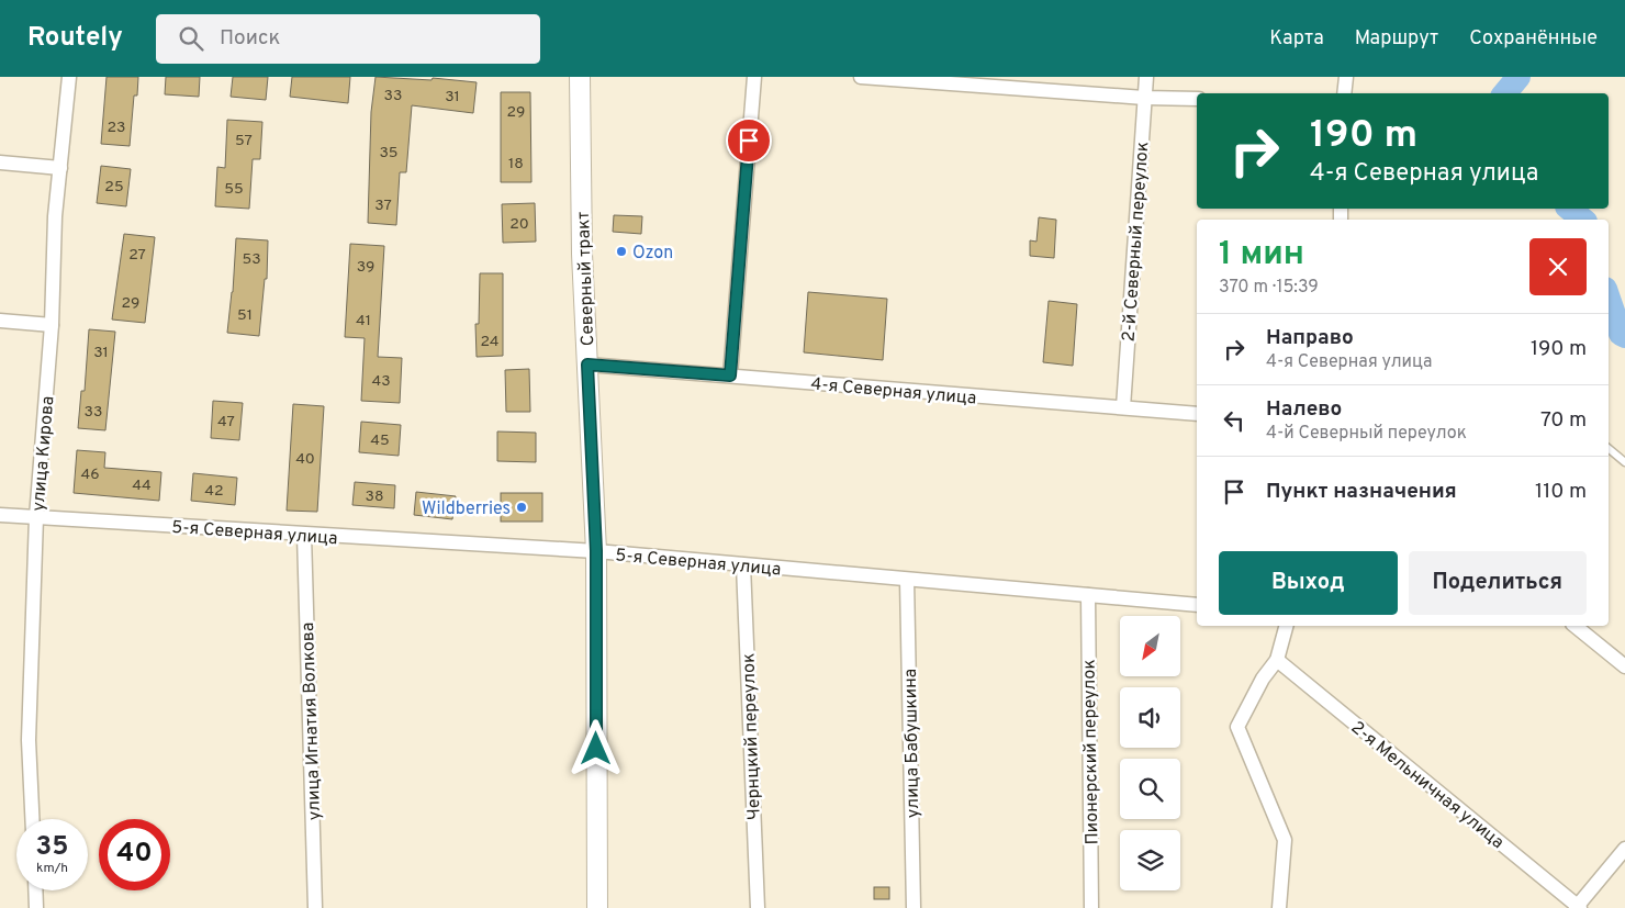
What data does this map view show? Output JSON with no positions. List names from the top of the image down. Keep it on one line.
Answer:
{"streets":{"street":["2-й Северный переулок","Северный тракт","4-я Северная улица","улица Кирова","5-я Северная улица","улица Игнатия Волкова","Чернцкий переулок","улица Бабушкина","Пионерский переулок","2-я Мельничная улица"]},"crossings":[["2-й Северный переулок","4-я Северная улица"],["Северный тракт","4-я Северная улица"],["Северный тракт","5-я Северная улица"],["улица Кирова","5-я Северная улица"],["5-я Северная улица","улица Игнатия Волкова"],["5-я Северная улица","Чернцкий переулок"],["5-я Северная улица","улица Бабушкина"],["5-я Северная улица","Пионерский переулок"]],"places":["Ozon","Wildberries"],"house_numbers":["33","31","29","23","57","35","18","25","55","37","20","27","53","39","29","51","41","24","31","43","33","47","45","40","46","44","42","38"],"north":"bottom left","page":{"header":"Routely","search":"Поиск","nav":["Карта","Маршрут","Сохранённые"],"turn":["190 m","4-я Северная улица"],"heading":["1 мин","370 m · 15:39"],"list":[{"name":"Направо","note":"4-я Северная улица","value":"190 m"},{"name":"Налево","note":"4-й Северный переулок","value":"70 m"},{"name":"Пункт назначения","value":"110 m"}],"buttons":["Выход","Поделиться"],"speed":"35 km/h","limit":"40"}}
